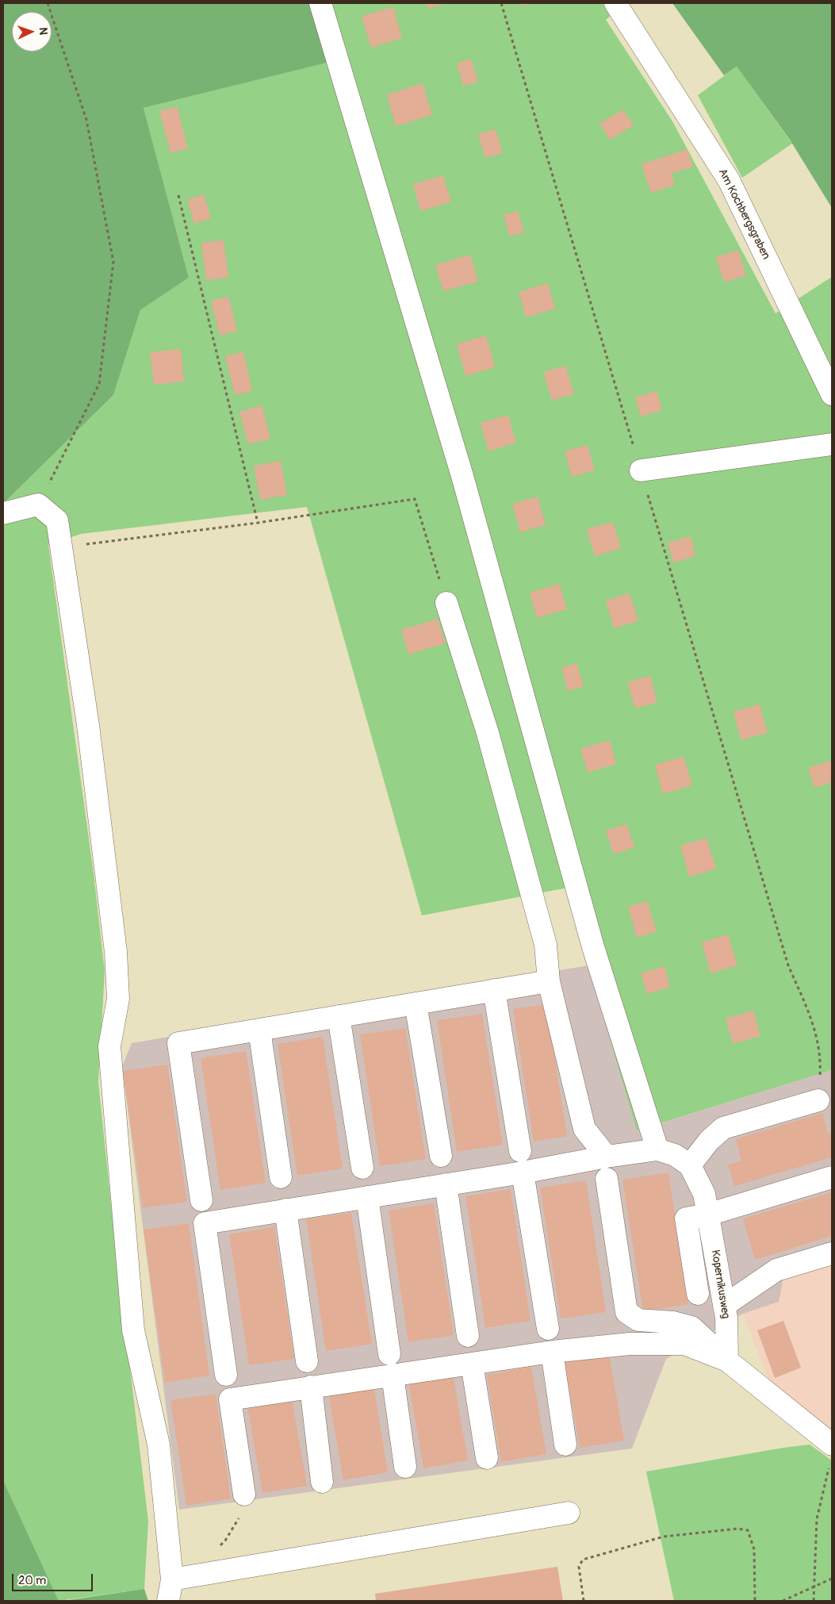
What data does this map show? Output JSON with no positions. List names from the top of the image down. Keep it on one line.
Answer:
{"streets":{"street":["Am Kochbergsgraben","Kopernikusweg"]},"scale_bar":"20 m","north":"right"}
